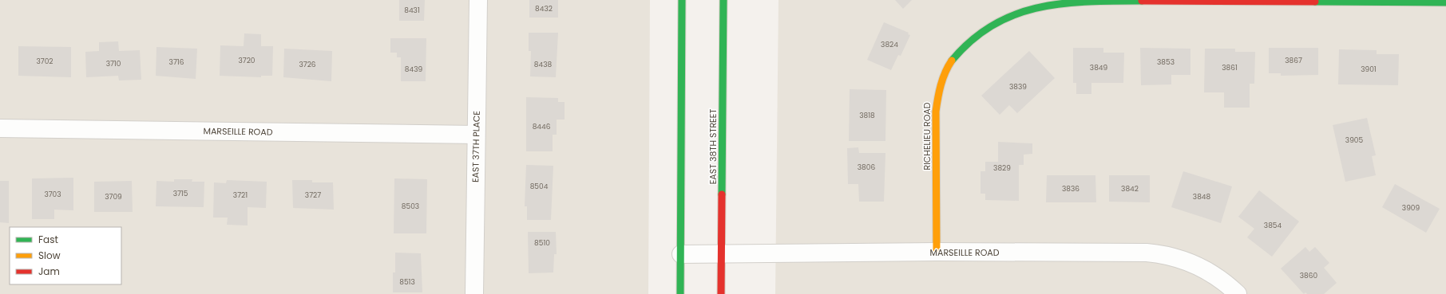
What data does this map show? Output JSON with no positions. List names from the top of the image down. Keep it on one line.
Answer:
{"streets":{"street":["MARSEILLE ROAD","RICHELIEU ROAD","EAST 37TH PLACE","EAST 38TH STREET"]},"crossings":[["MARSEILLE ROAD","RICHELIEU ROAD"],["MARSEILLE ROAD","EAST 37TH PLACE"],["MARSEILLE ROAD","EAST 38TH STREET"]],"house_numbers":["8432","8431","3824","3720","3867","3702","3716","3853","3710","3726","8438","3849","3861","8439","3901","3839","3818","8446","3905","3806","3829","8504","3836","3842","3715","3703","3721","3727","3709","3848","8503","3909","3854","8510","3860","8513"],"legend":["Fast","Slow","Jam"]}
